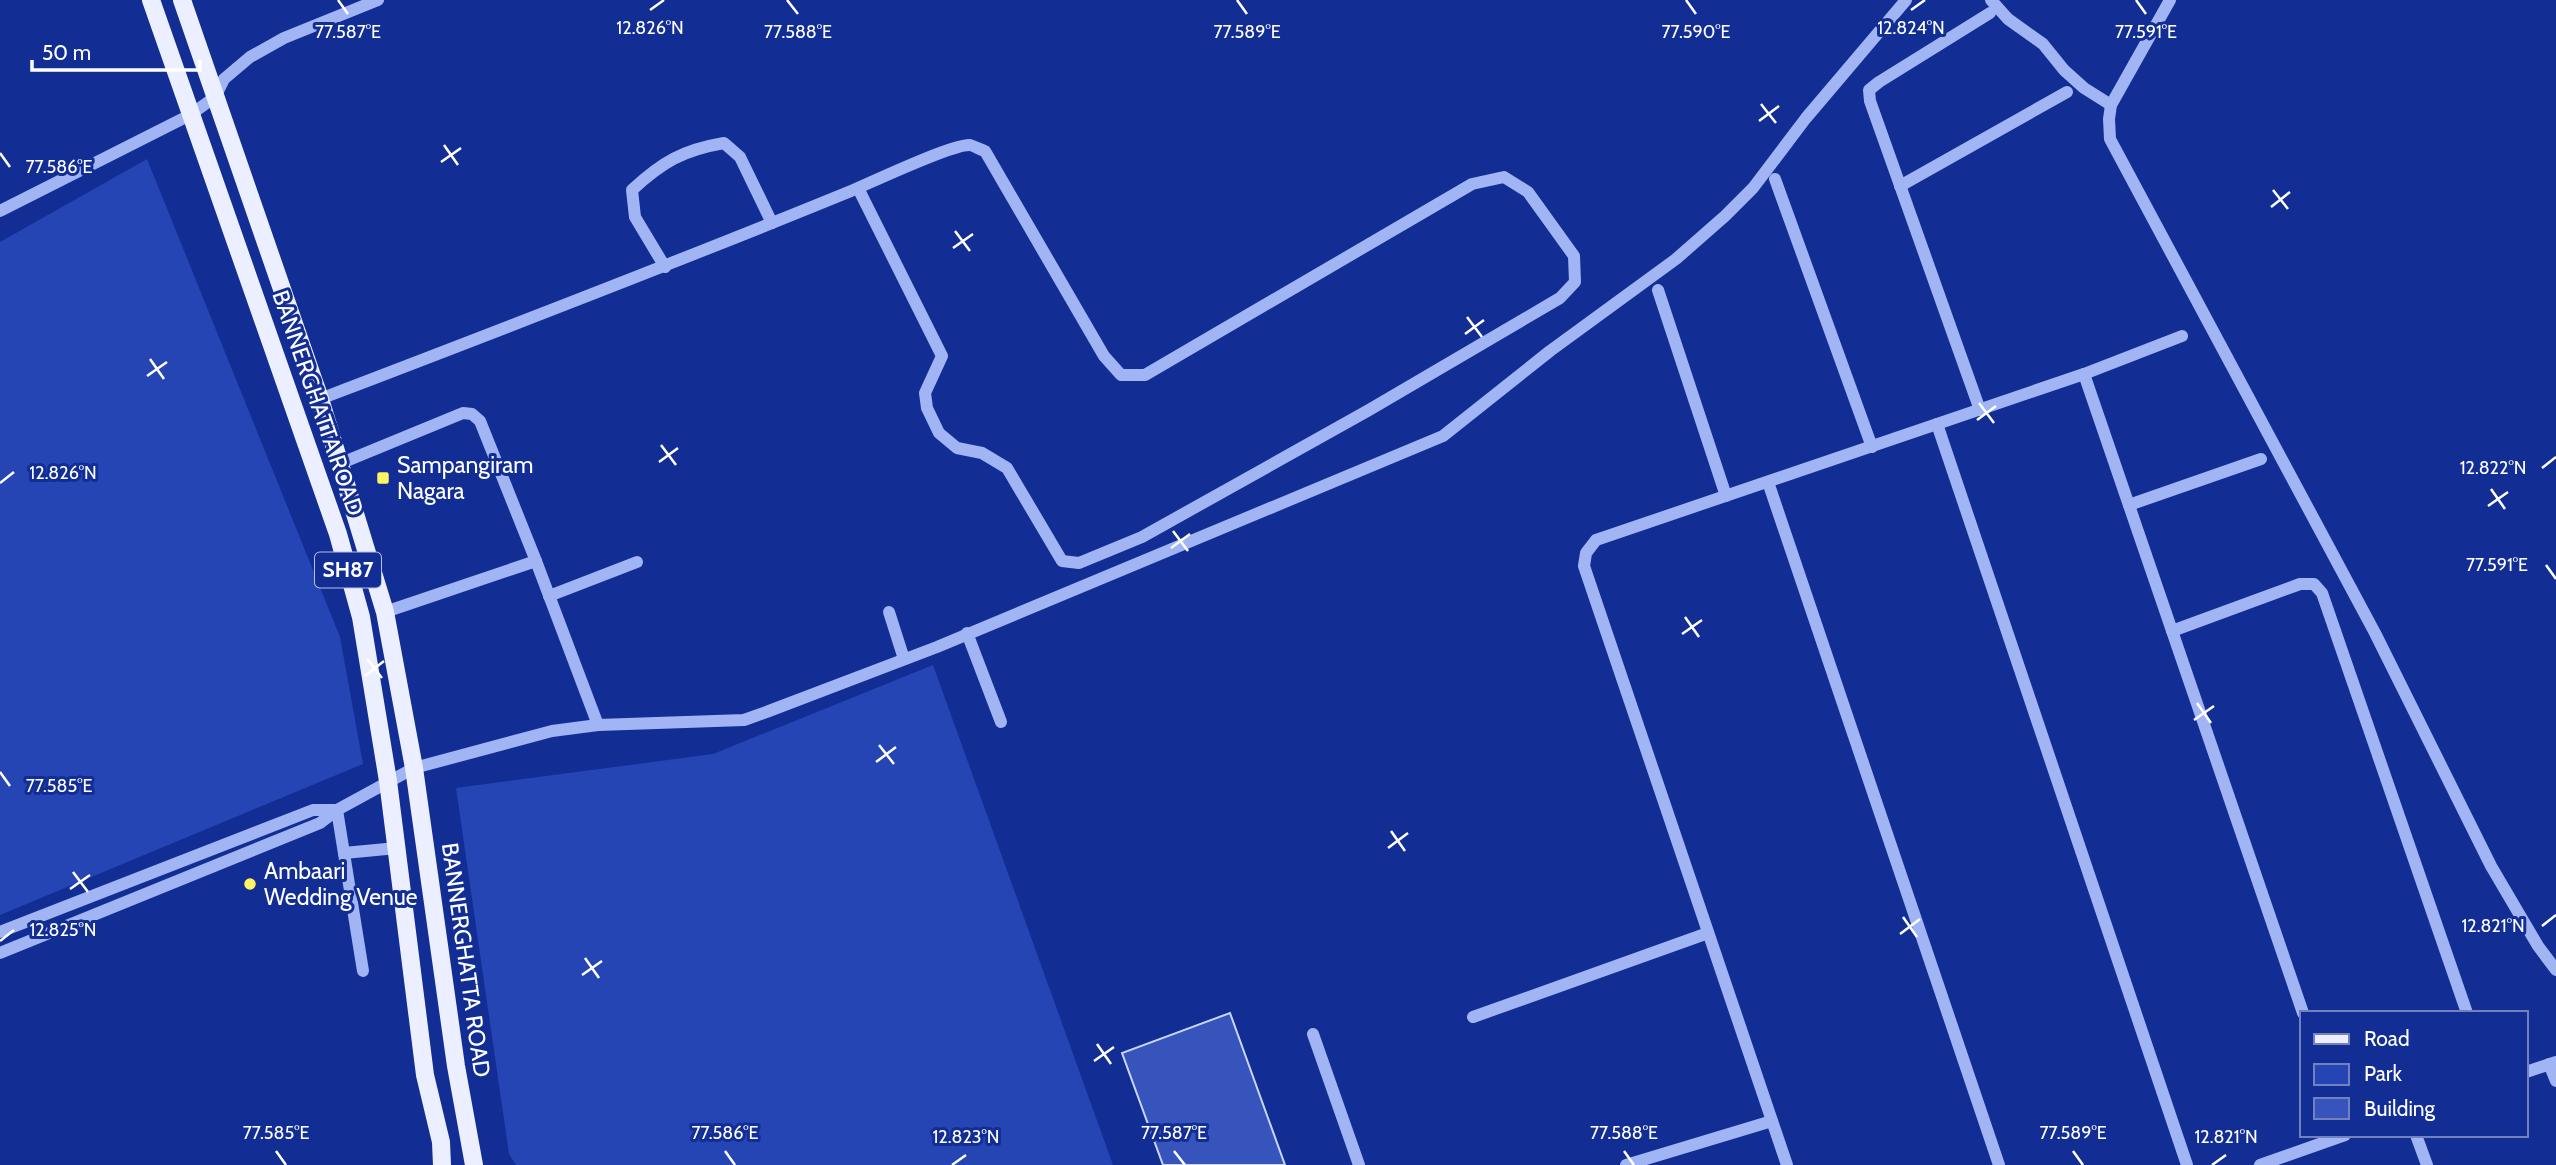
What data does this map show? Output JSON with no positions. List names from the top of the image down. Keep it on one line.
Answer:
{"streets":{"main road":["BANNERGHATTA ROAD","SH87"]},"places":{"transit":["Sampangiram Nagara"],"other":["Ambaari Wedding Venue"]},"legend":["Road","Park","Building"],"scale_bar":"50 m","coordinates":["12.826°N","12.824°N","77.587°E","77.588°E","77.589°E","77.590°E","77.591°E","77.586°E","12.822°N","77.585°E","12.821°N","12.825°N","12.823°N"]}
